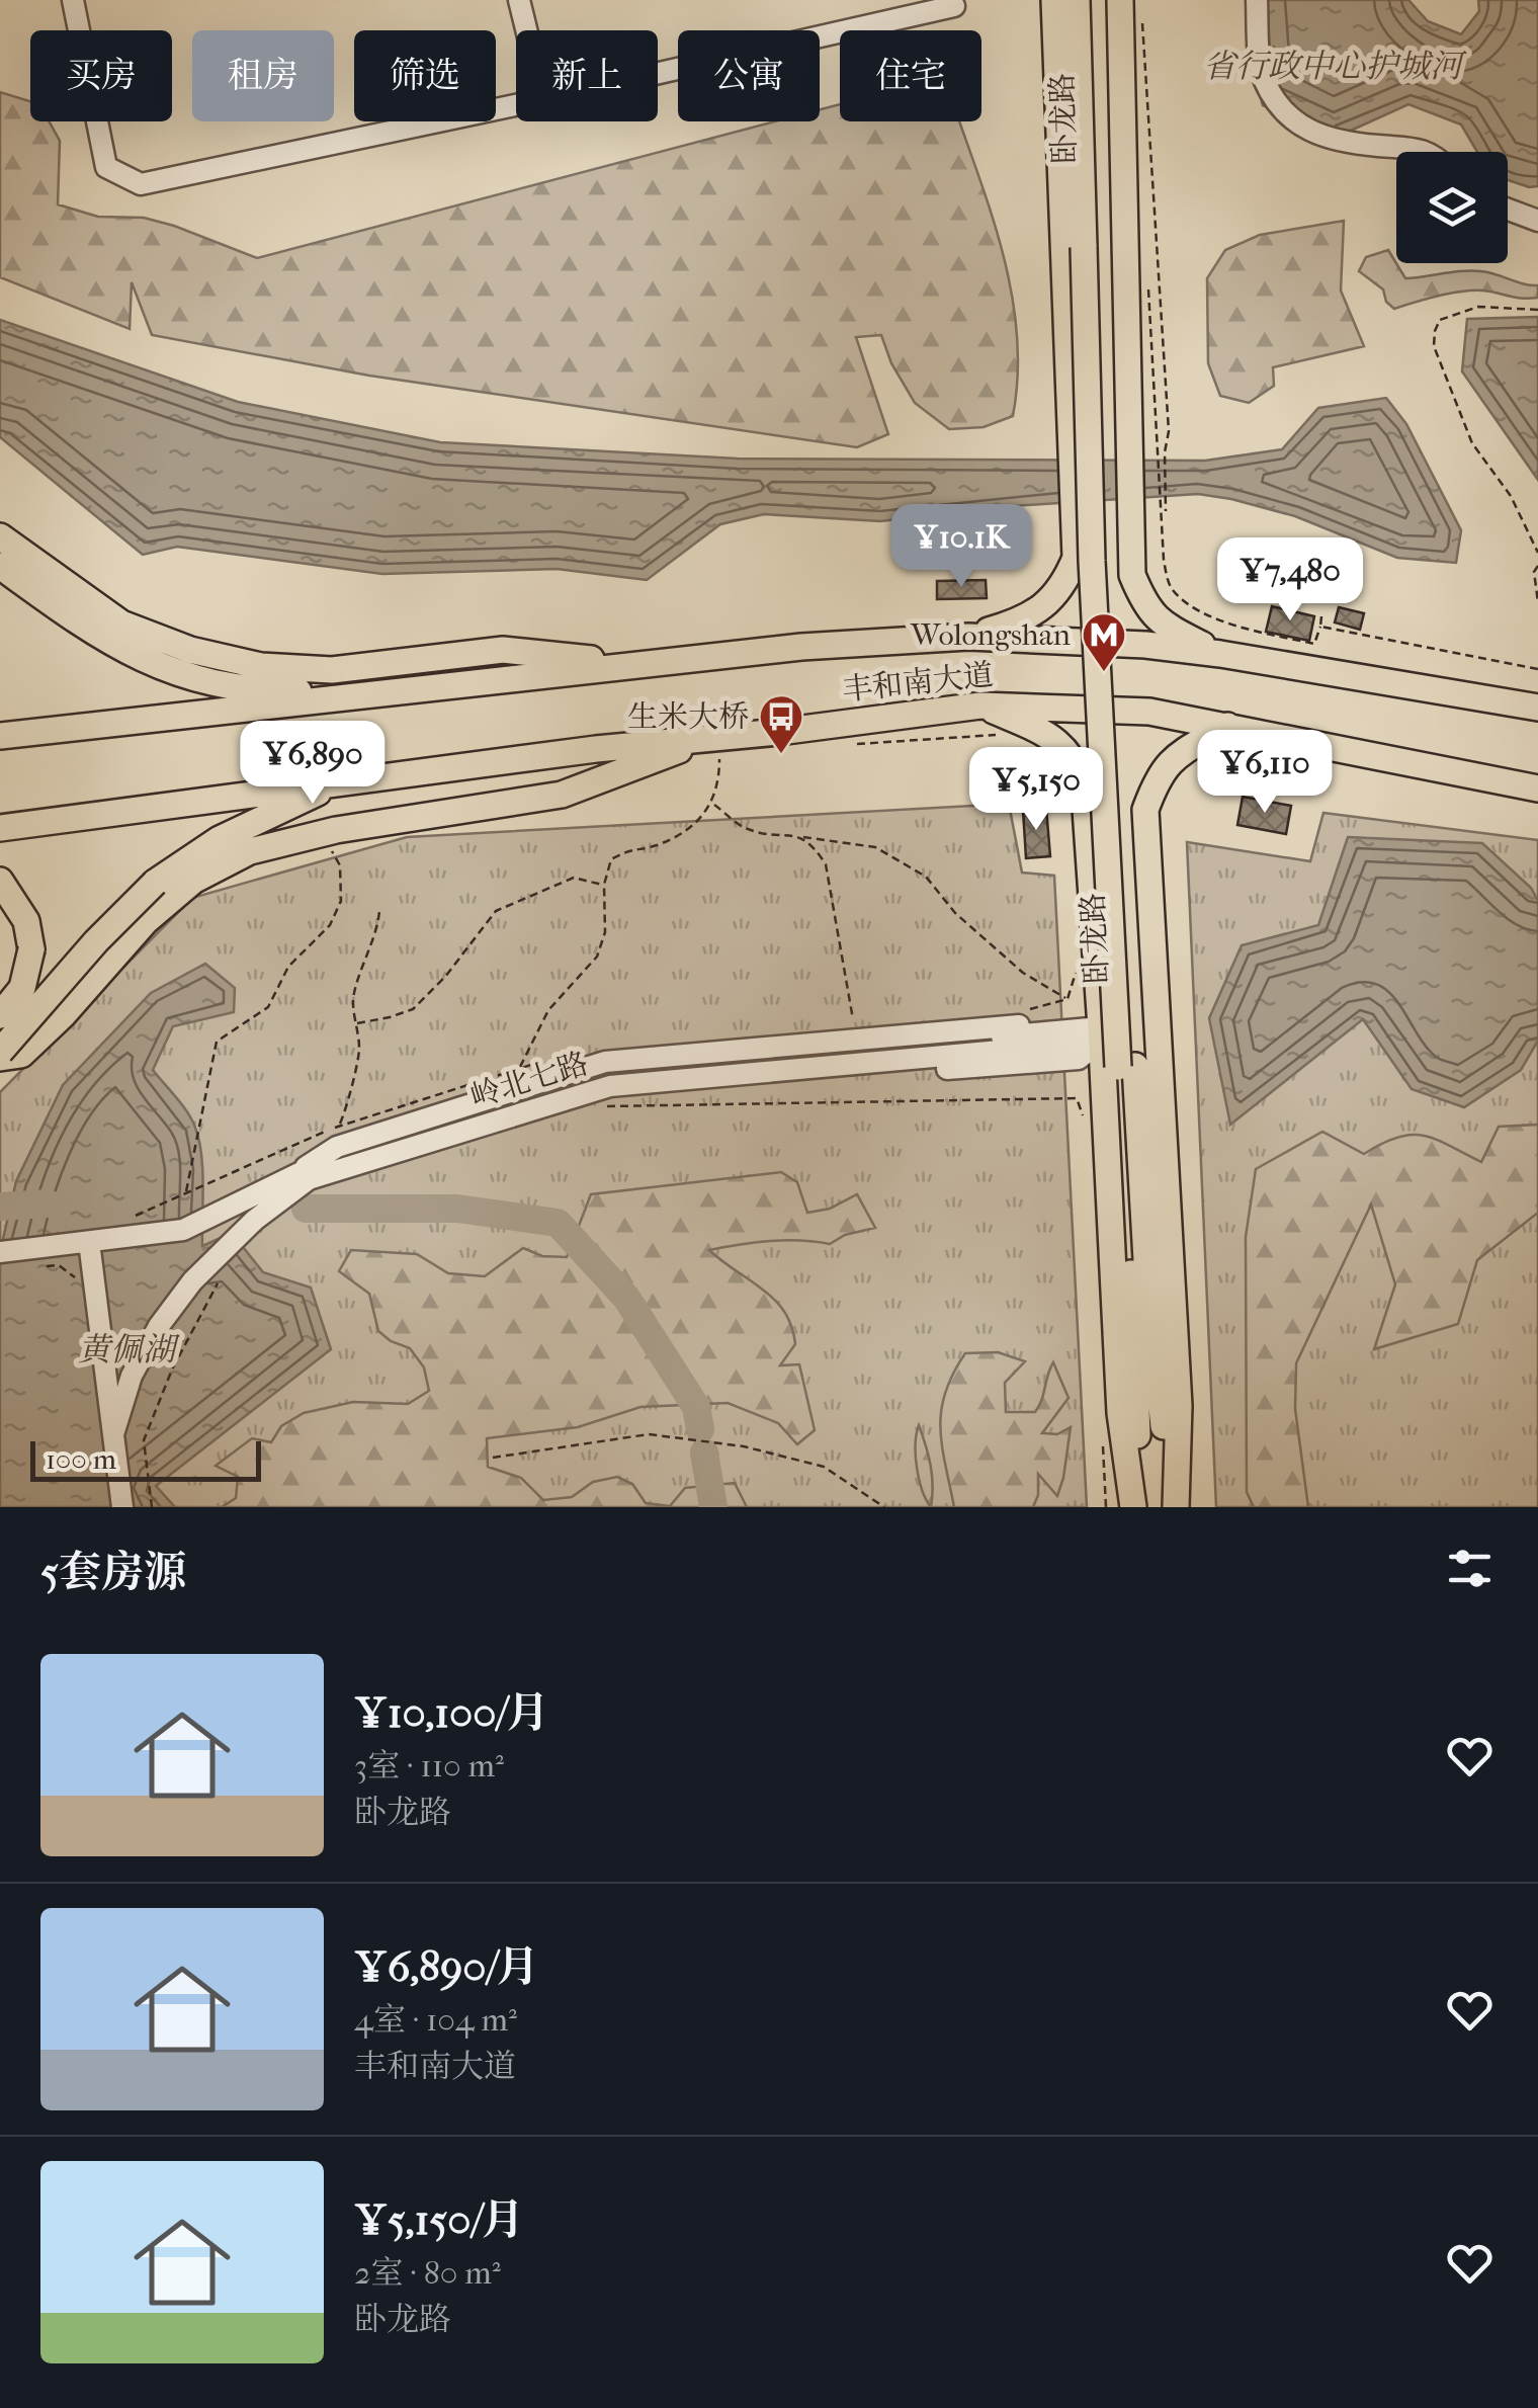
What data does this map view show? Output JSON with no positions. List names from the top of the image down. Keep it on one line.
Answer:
{"streets":{"main road":["卧龙路","丰和南大道"]},"crossings":[["卧龙路","丰和南大道"]],"water":["省行政中心护城河","黄佩湖"],"places":{"metro station":["Wolongshan"],"bus stop":["生米大桥"]},"scale_bar":"100 m","page":{"chip":["买房","租房","筛选","新上","公寓","住宅"],"price":["¥10.1K","¥7,480","¥6,890","¥6,110","¥5,150"],"scale":"100 m","heading":"5套房源","list":[{"name":"¥10,100/月","note":"3室 · 110 m² · 卧龙路"},{"name":"¥6,890/月","note":"4室 · 104 m² · 丰和南大道"},{"name":"¥5,150/月","note":"2室 · 80 m² · 卧龙路"}]}}
